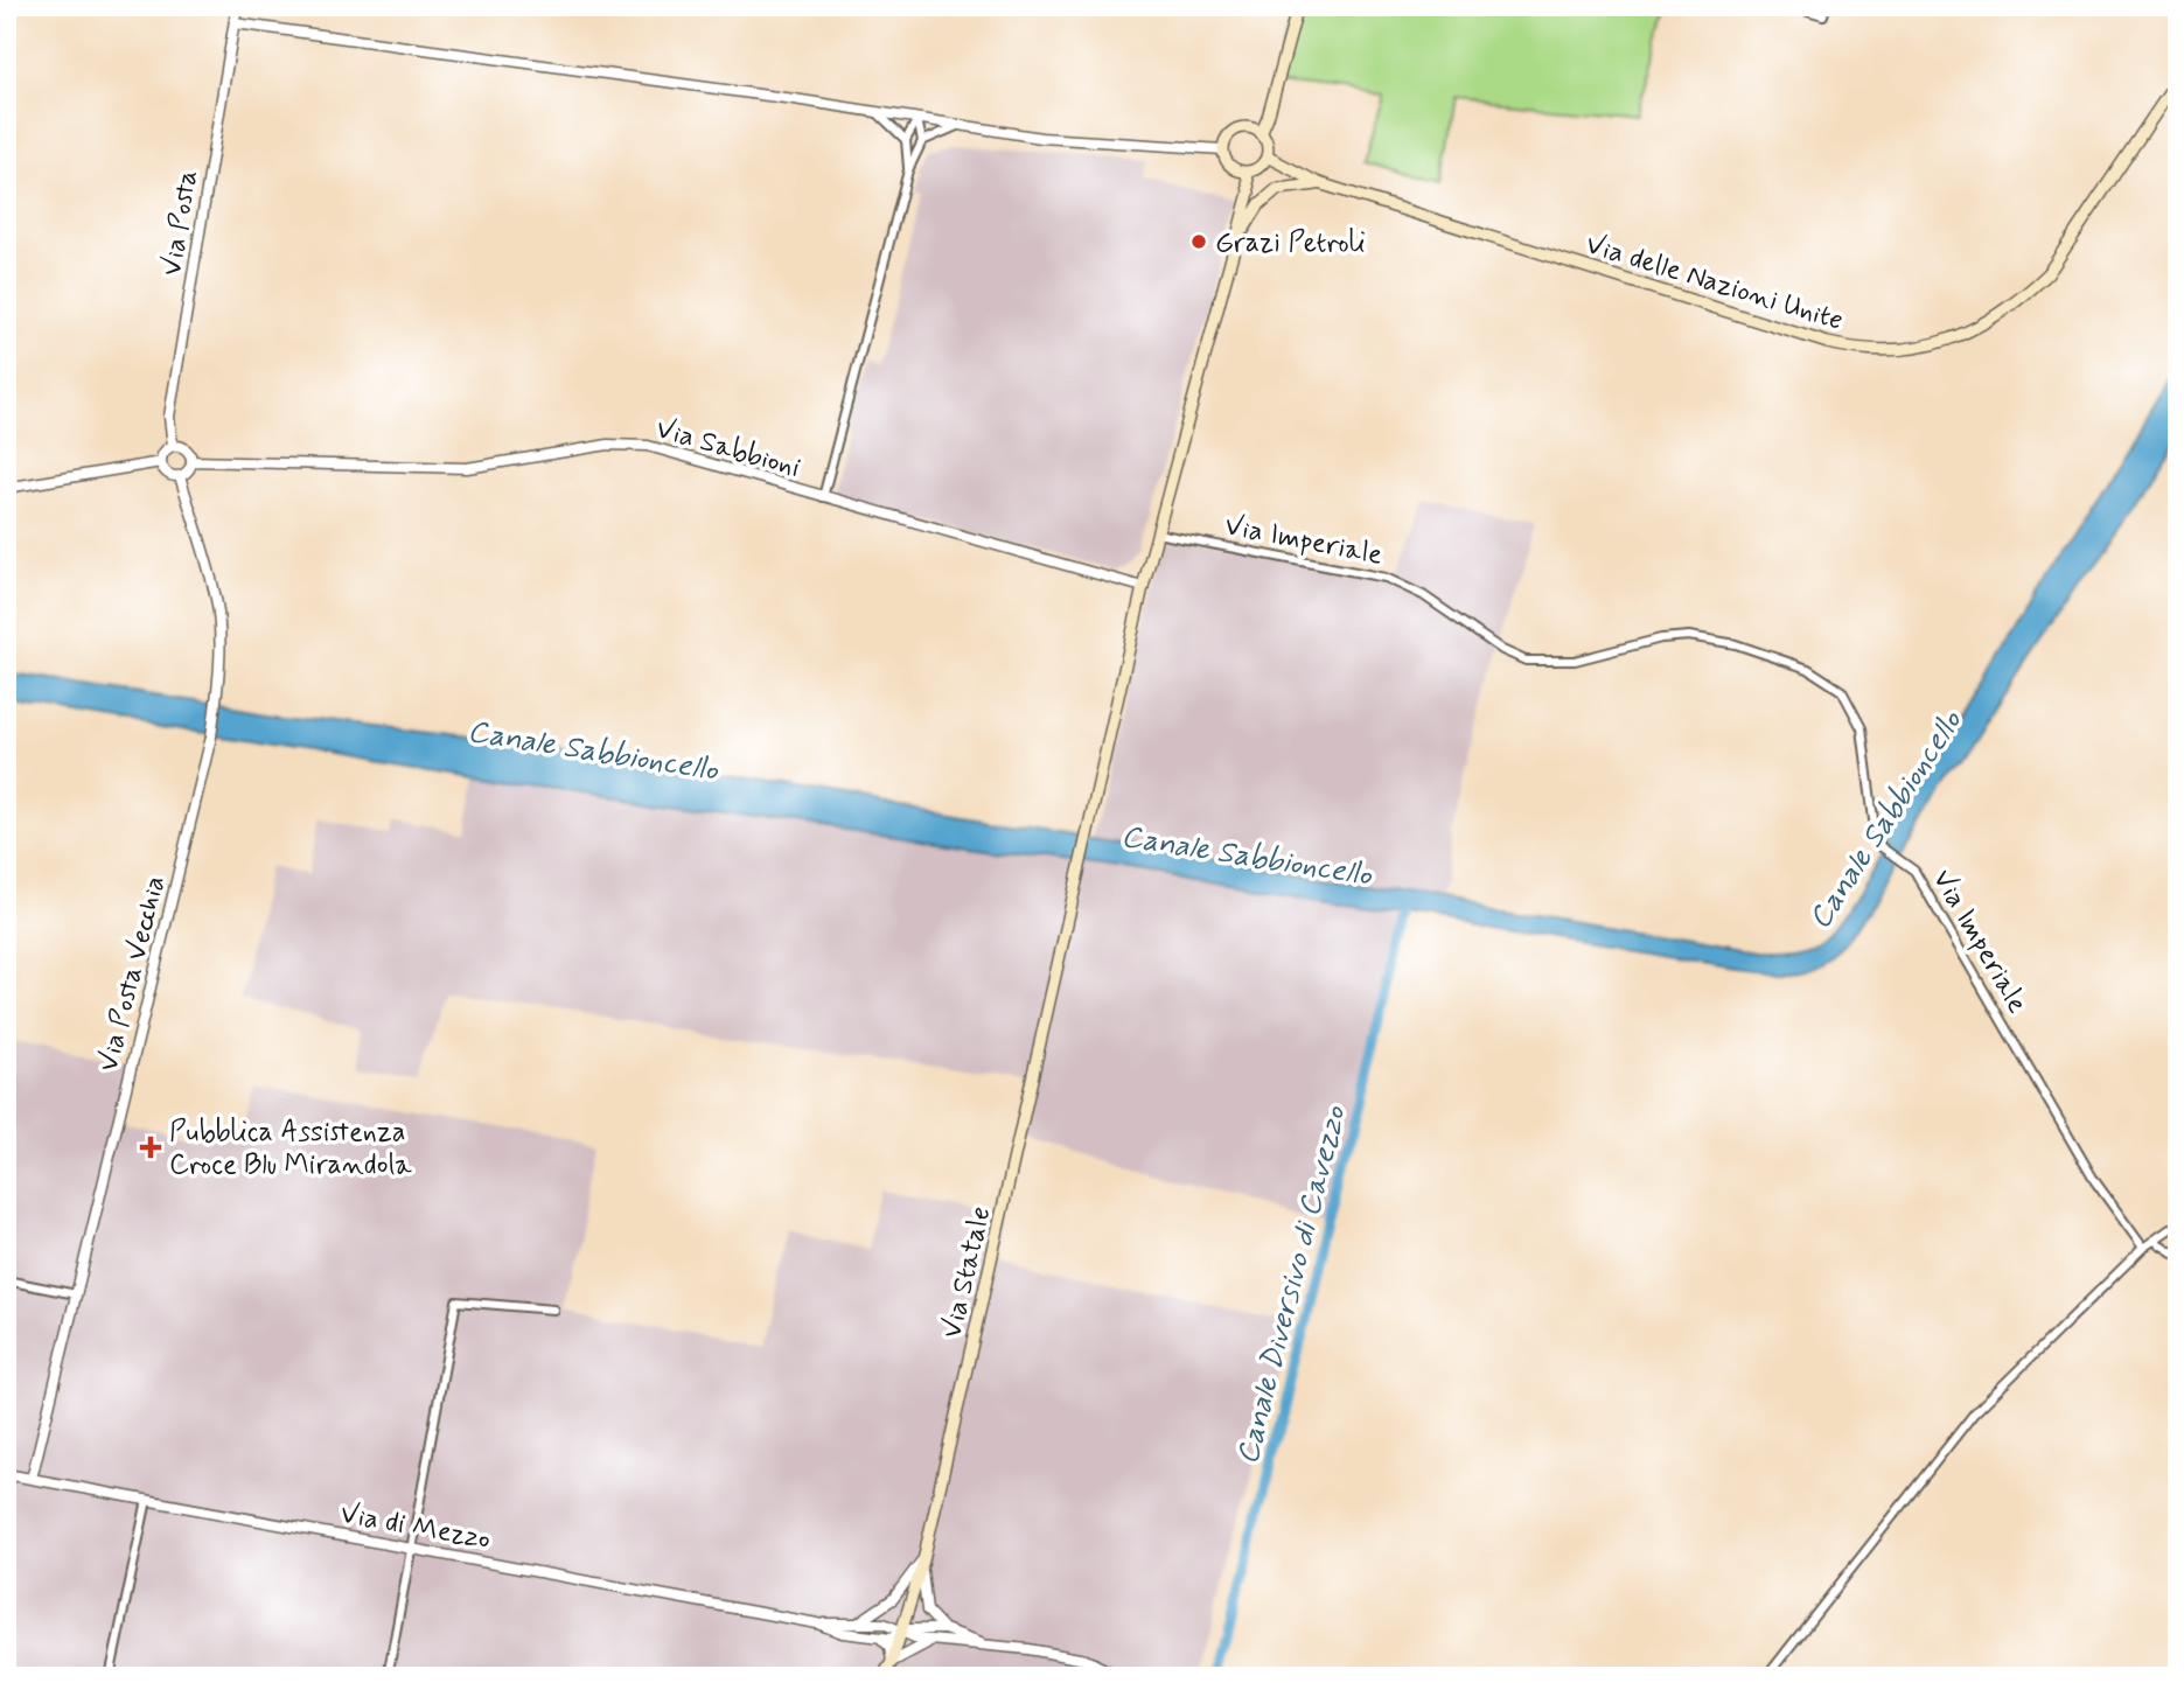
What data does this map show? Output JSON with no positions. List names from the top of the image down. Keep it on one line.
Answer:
{"streets":{"main road":["Via delle Nazioni Unite","Via Statale"],"street":["Via Posta","Via Sabbioni","Via Imperiale","Via Posta Vecchia","Via di Mezzo"]},"crossings":[["Via Posta","Via Sabbioni"],["Via Posta","Via Posta Vecchia"],["Via delle Nazioni Unite","Via Statale"],["Via Sabbioni","Via Posta Vecchia"],["Via Sabbioni","Via Statale"],["Via Imperiale","Via Statale"],["Via Posta Vecchia","Via di Mezzo"]],"water":["Canale Sabbioncello","Canale Diversivo di Cavezzo"],"places":{"other":["Grazi Petroli"],"health":["Pubblica Assistenza Croce Blu Mirandola"]}}
